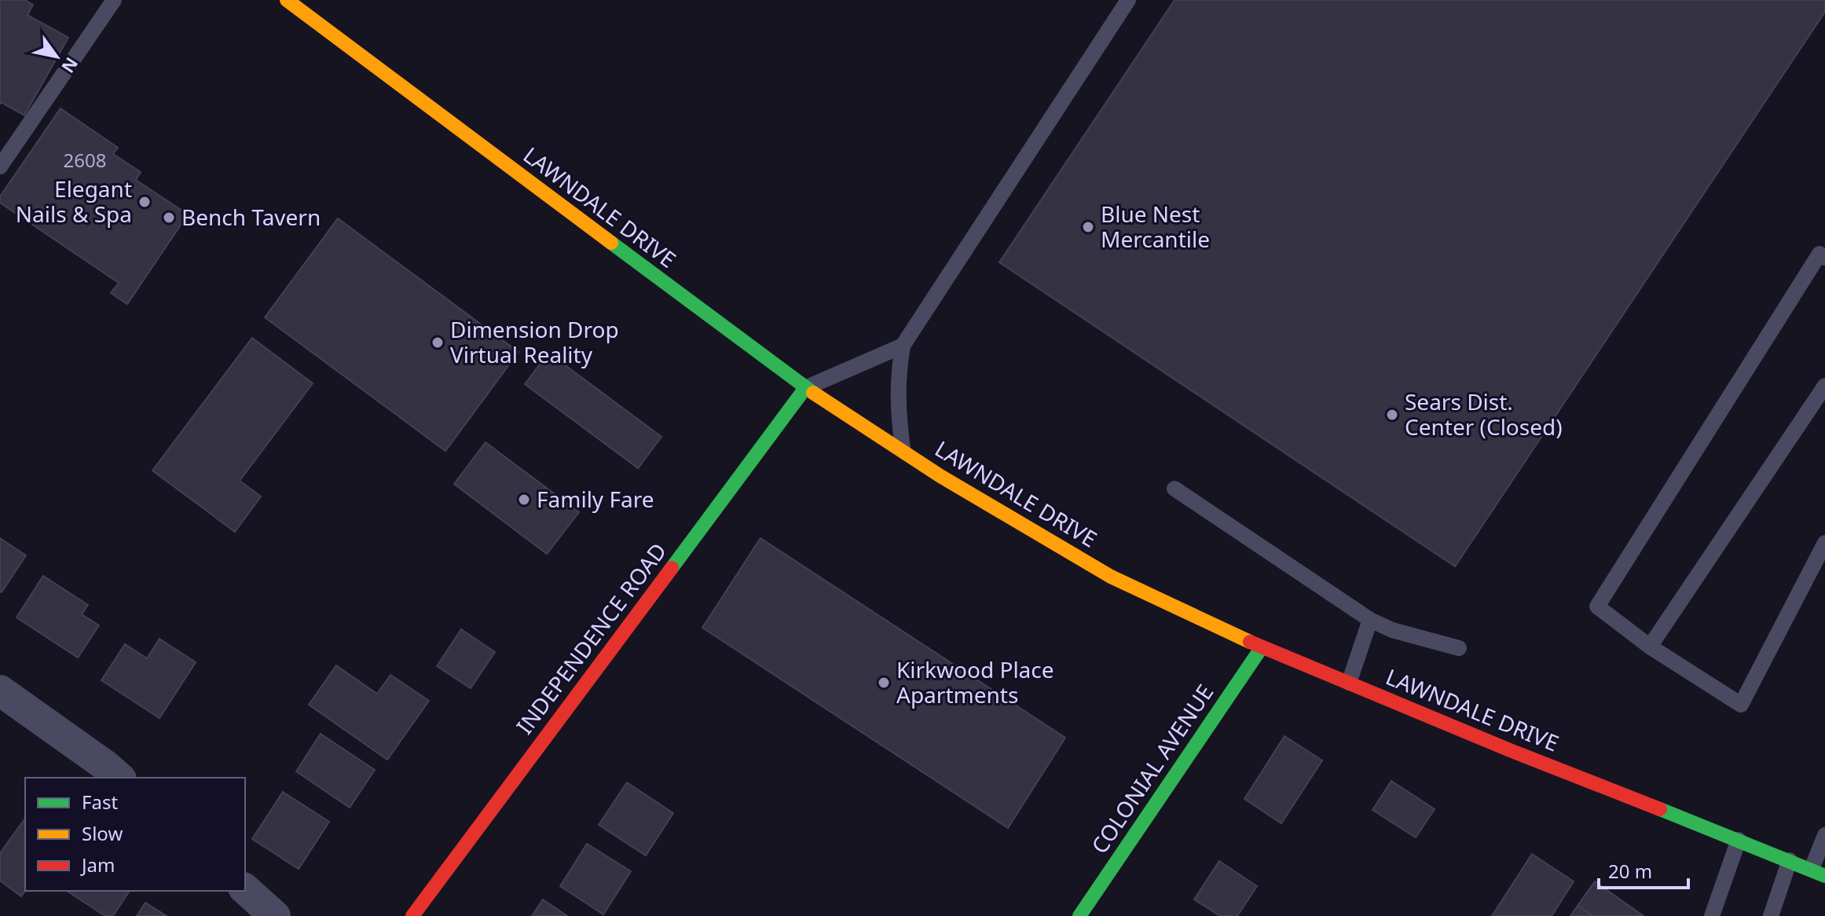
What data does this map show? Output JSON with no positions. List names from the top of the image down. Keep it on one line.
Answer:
{"streets":{"main road":["LAWNDALE DRIVE","INDEPENDENCE ROAD","COLONIAL AVENUE"]},"crossings":[["LAWNDALE DRIVE","INDEPENDENCE ROAD"],["LAWNDALE DRIVE","COLONIAL AVENUE"]],"places":["Elegant Nails & Spa","Bench Tavern","Blue Nest Mercantile","Dimension Drop Virtual Reality","Sears Dist. Center (Closed)","Family Fare","Kirkwood Place Apartments"],"house_numbers":["2608"],"legend":["Fast","Slow","Jam"],"scale_bar":"20 m","north":"bottom right"}
